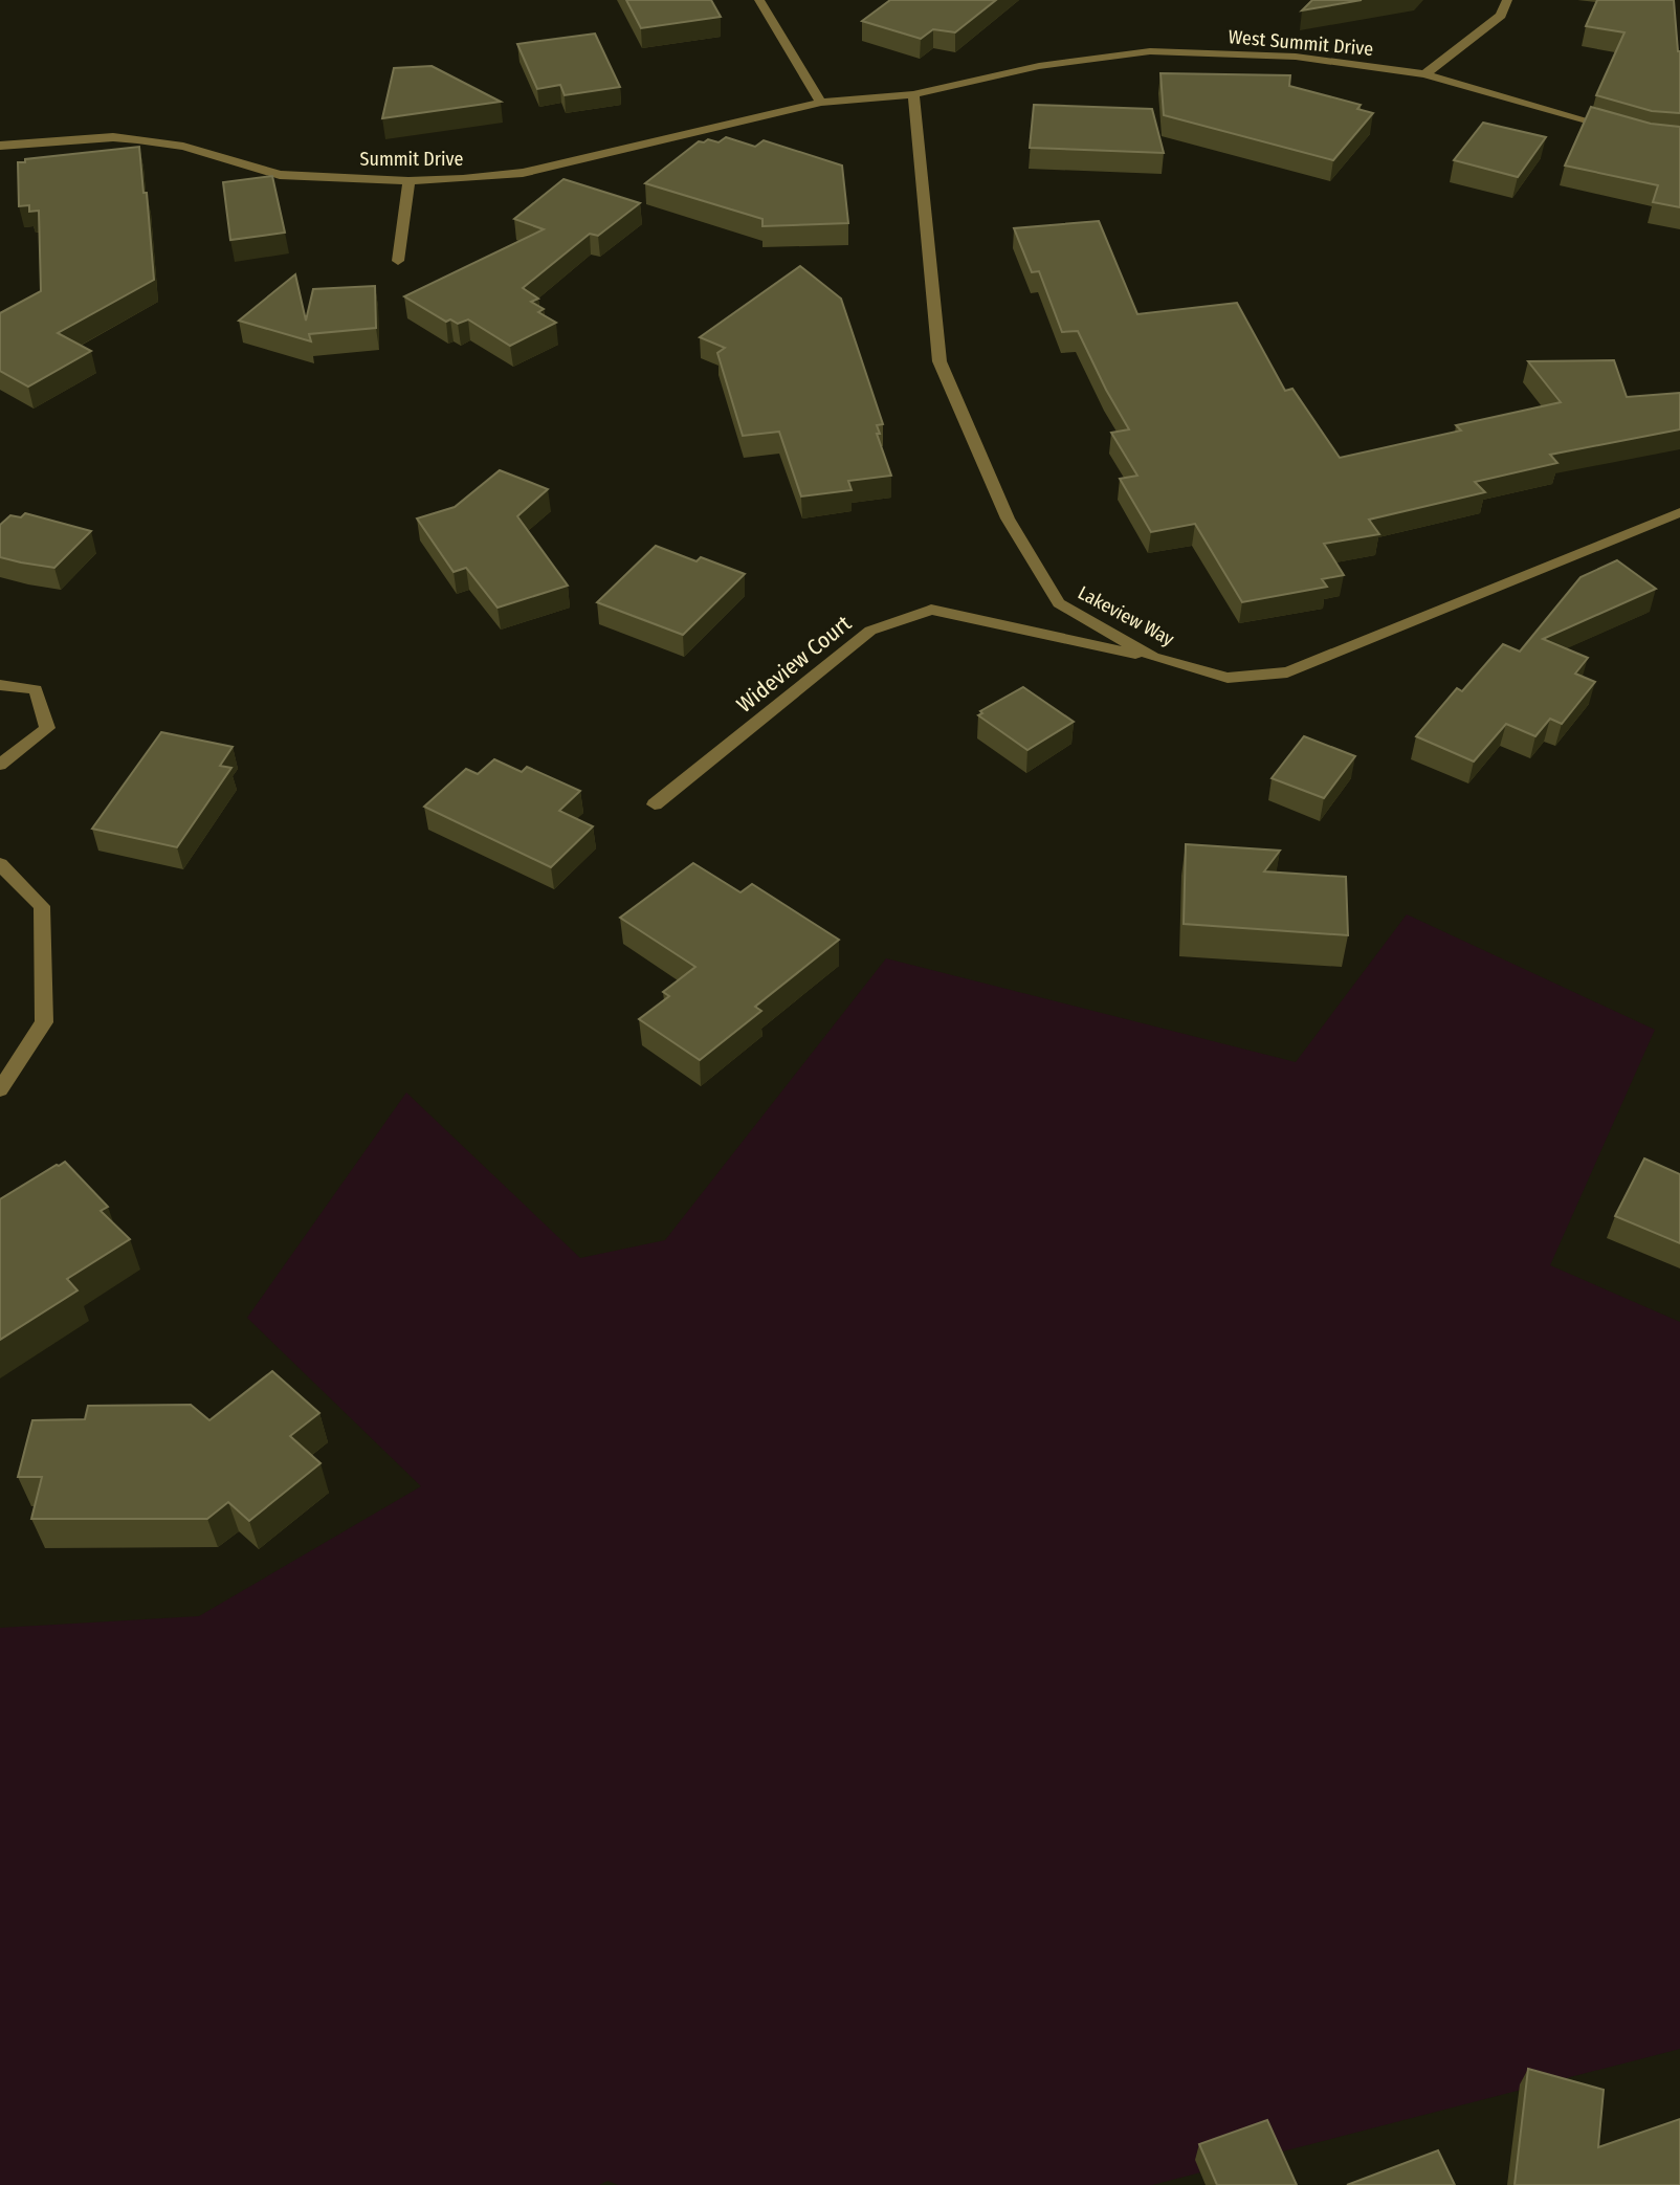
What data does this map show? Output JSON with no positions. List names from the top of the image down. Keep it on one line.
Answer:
{"streets":{"street":["West Summit Drive","Summit Drive","Lakeview Way","Wideview Court"]},"crossings":[["West Summit Drive","Summit Drive"],["West Summit Drive","Lakeview Way"],["Summit Drive","Lakeview Way"],["Lakeview Way","Wideview Court"]]}
